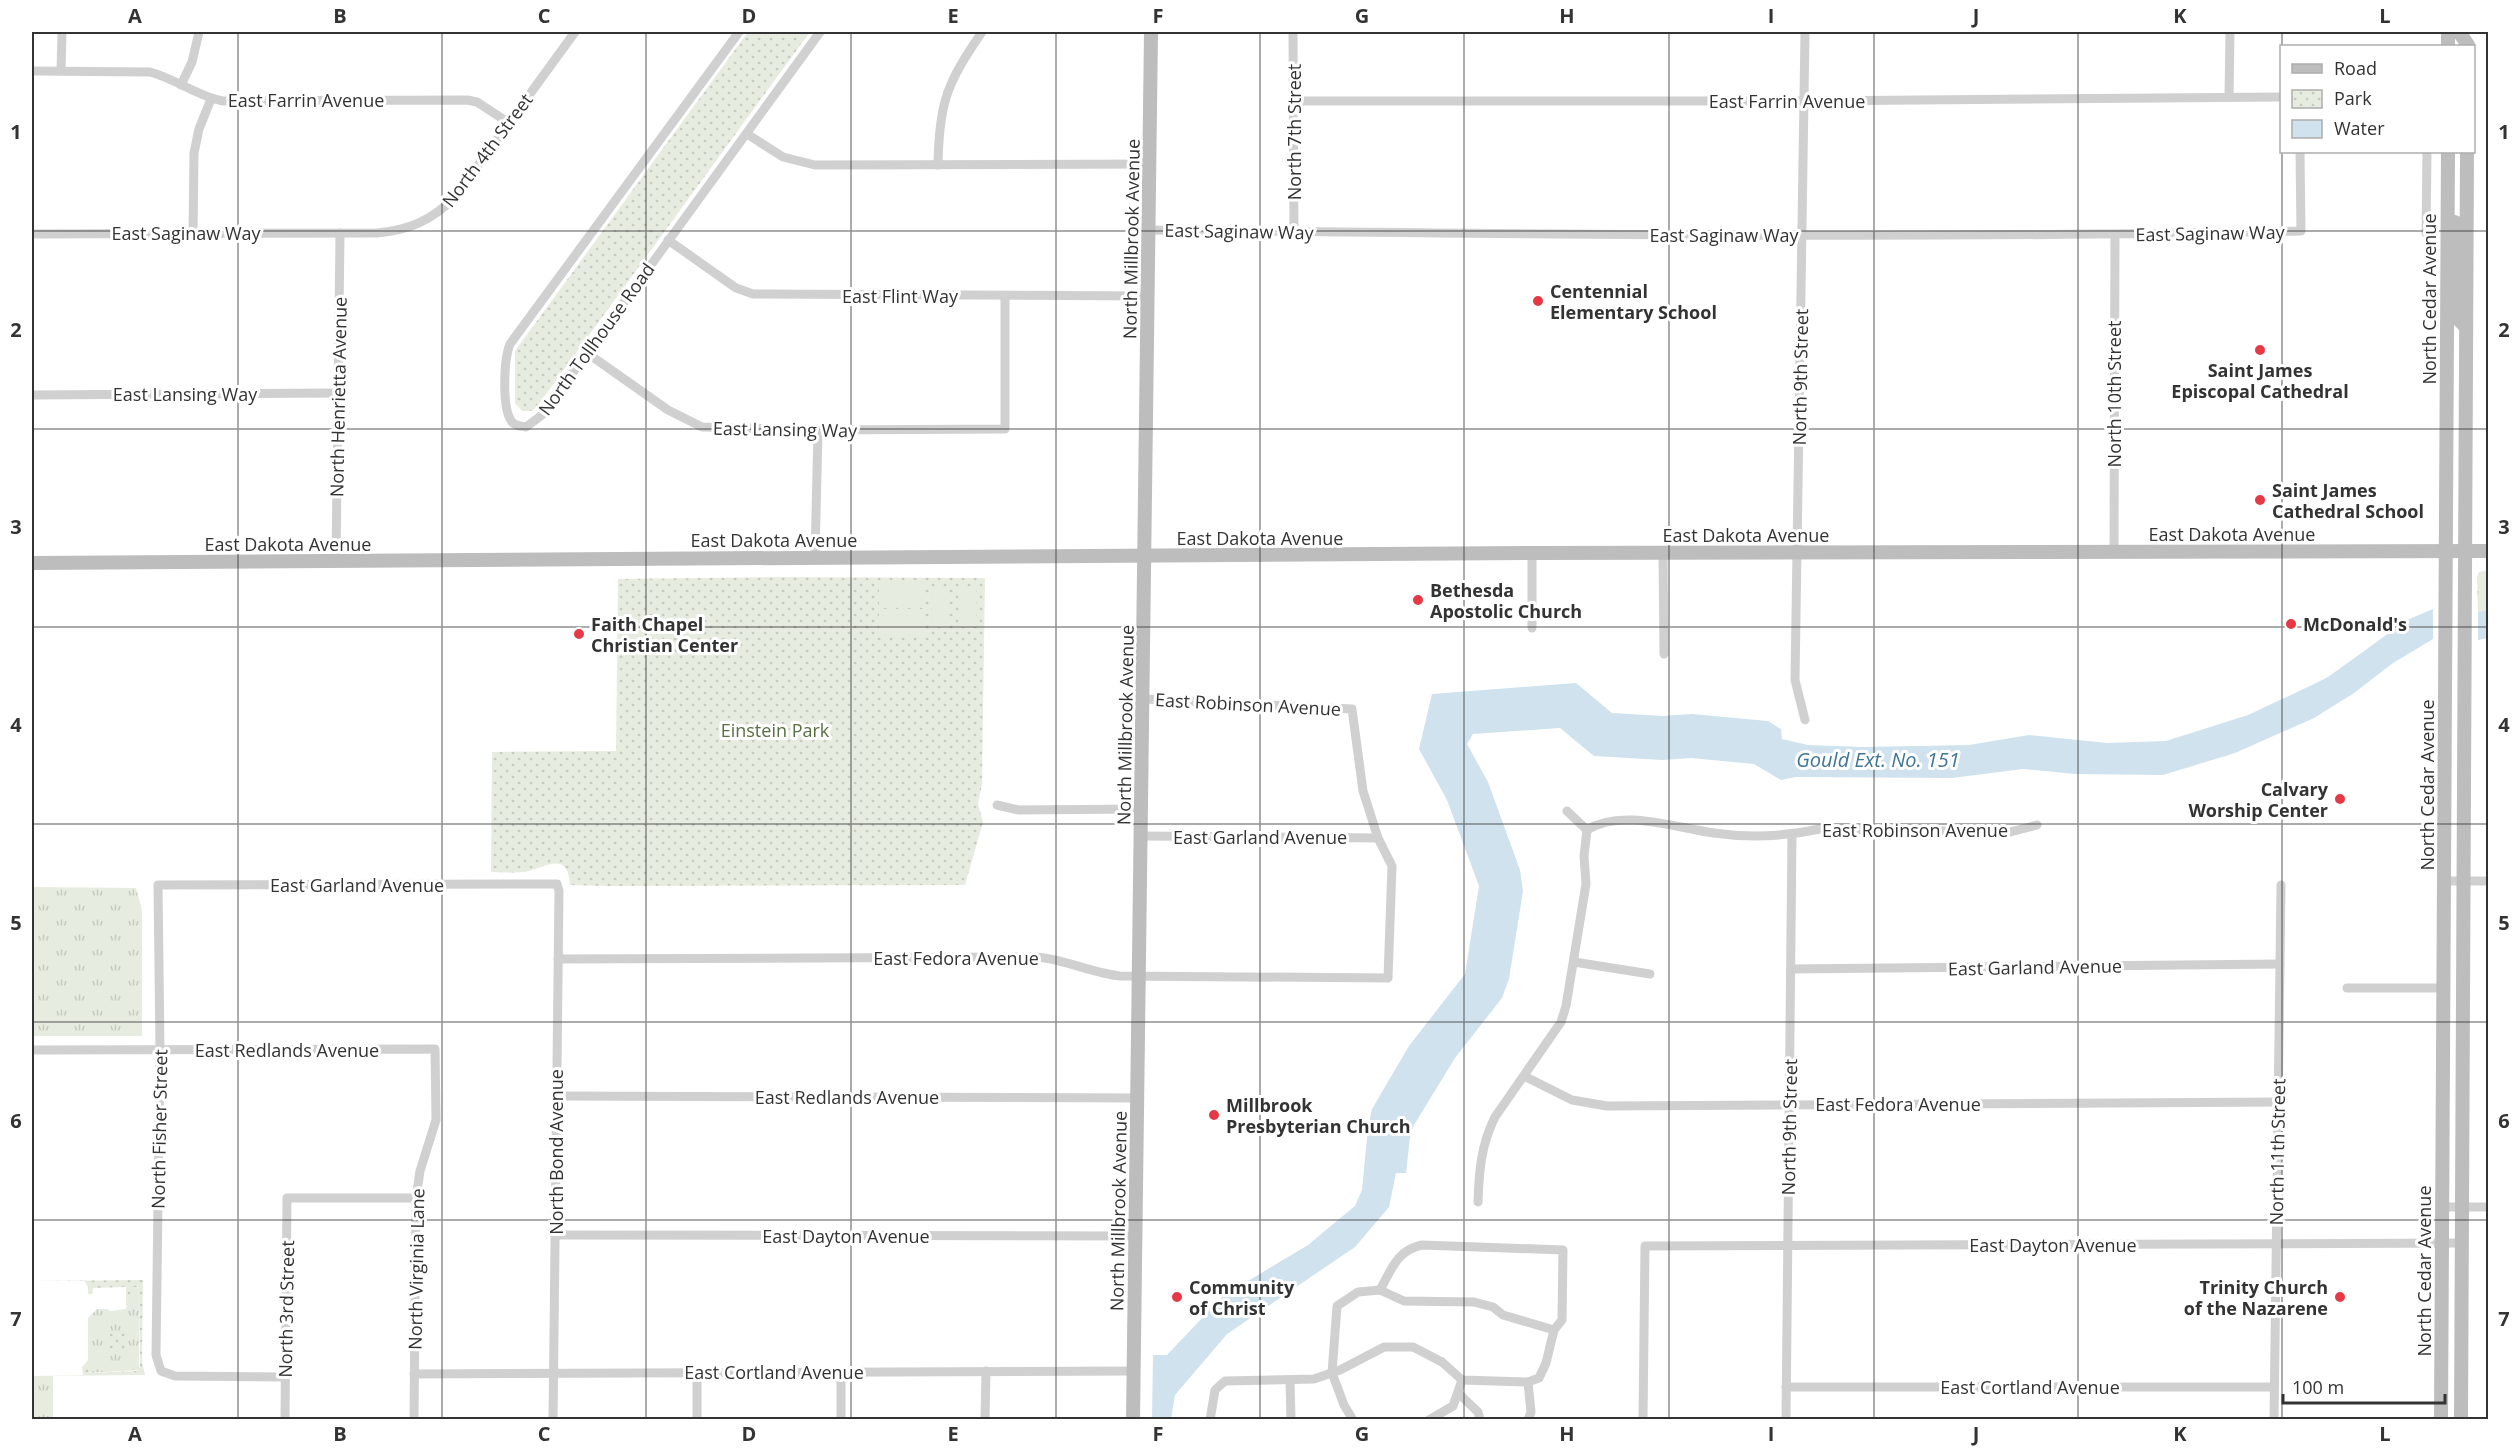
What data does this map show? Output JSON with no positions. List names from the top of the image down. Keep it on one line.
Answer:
{"streets":{"street":["East Farrin Avenue","North 7th Street","North 4th Street","East Saginaw Way","North Millbrook Avenue","East Flint Way","North Cedar Avenue","North Tollhouse Road","North 9th Street","East Lansing Way","North 10th Street","North Henrietta Avenue","East Dakota Avenue","East Robinson Avenue","East Garland Avenue","East Fedora Avenue","East Redlands Avenue","North Fisher Street","North Bond Avenue","North 11th Street","East Dayton Avenue","North Virginia Lane","North 3rd Street","East Cortland Avenue"]},"crossings":[["East Farrin Avenue","North 7th Street"],["East Farrin Avenue","North 4th Street"],["East Farrin Avenue","North 9th Street"],["North 7th Street","East Saginaw Way"],["North 4th Street","East Saginaw Way"],["North 4th Street","North Henrietta Avenue"],["East Saginaw Way","North Millbrook Avenue"],["East Saginaw Way","North 9th Street"],["East Saginaw Way","North 10th Street"],["East Saginaw Way","North Henrietta Avenue"],["North Millbrook Avenue","East Flint Way"],["North Millbrook Avenue","East Dakota Avenue"],["North Millbrook Avenue","East Robinson Avenue"],["North Millbrook Avenue","East Garland Avenue"],["North Millbrook Avenue","East Fedora Avenue"],["North Millbrook Avenue","East Redlands Avenue"],["North Millbrook Avenue","East Dayton Avenue"],["North Millbrook Avenue","East Cortland Avenue"],["East Flint Way","North Tollhouse Road"],["East Flint Way","East Lansing Way"],["North Cedar Avenue","East Dakota Avenue"],["North Cedar Avenue","East Dayton Avenue"],["North Tollhouse Road","East Lansing Way"],["North 9th Street","East Dakota Avenue"],["North 9th Street","East Robinson Avenue"],["North 9th Street","East Garland Avenue"],["North 9th Street","East Fedora Avenue"],["North 9th Street","East Dayton Avenue"],["North 9th Street","East Cortland Avenue"],["East Lansing Way","North Henrietta Avenue"],["North 10th Street","East Dakota Avenue"],["North Henrietta Avenue","East Dakota Avenue"],["East Robinson Avenue","East Garland Avenue"],["East Robinson Avenue","East Fedora Avenue"],["East Garland Avenue","East Fedora Avenue"],["East Garland Avenue","North Fisher Street"],["East Garland Avenue","North Bond Avenue"],["East Garland Avenue","North 11th Street"],["East Fedora Avenue","North Bond Avenue"],["East Fedora Avenue","North 11th Street"],["East Redlands Avenue","North Fisher Street"],["East Redlands Avenue","North Bond Avenue"],["East Redlands Avenue","North Virginia Lane"],["North Fisher Street","North 3rd Street"],["North Bond Avenue","East Dayton Avenue"],["North Bond Avenue","East Cortland Avenue"],["North 11th Street","East Dayton Avenue"],["North 11th Street","East Cortland Avenue"],["North Virginia Lane","North 3rd Street"],["North Virginia Lane","East Cortland Avenue"]],"water":["Gould Ext. No. 151"],"parks":["Einstein Park"],"places":["Centennial Elementary School","Saint James Episcopal Cathedral","Saint James Cathedral School","Bethesda Apostolic Church","McDonald's","Faith Chapel Christian Center","Calvary Worship Center","Millbrook Presbyterian Church","Community of Christ","Trinity Church of the Nazarene"],"legend":["Road","Park","Water"],"scale_bar":"100 m","grid":{"columns":["A","B","C","D","E","F","G","H","I","J","K","L"],"rows":["1","2","3","4","5","6","7"]}}
